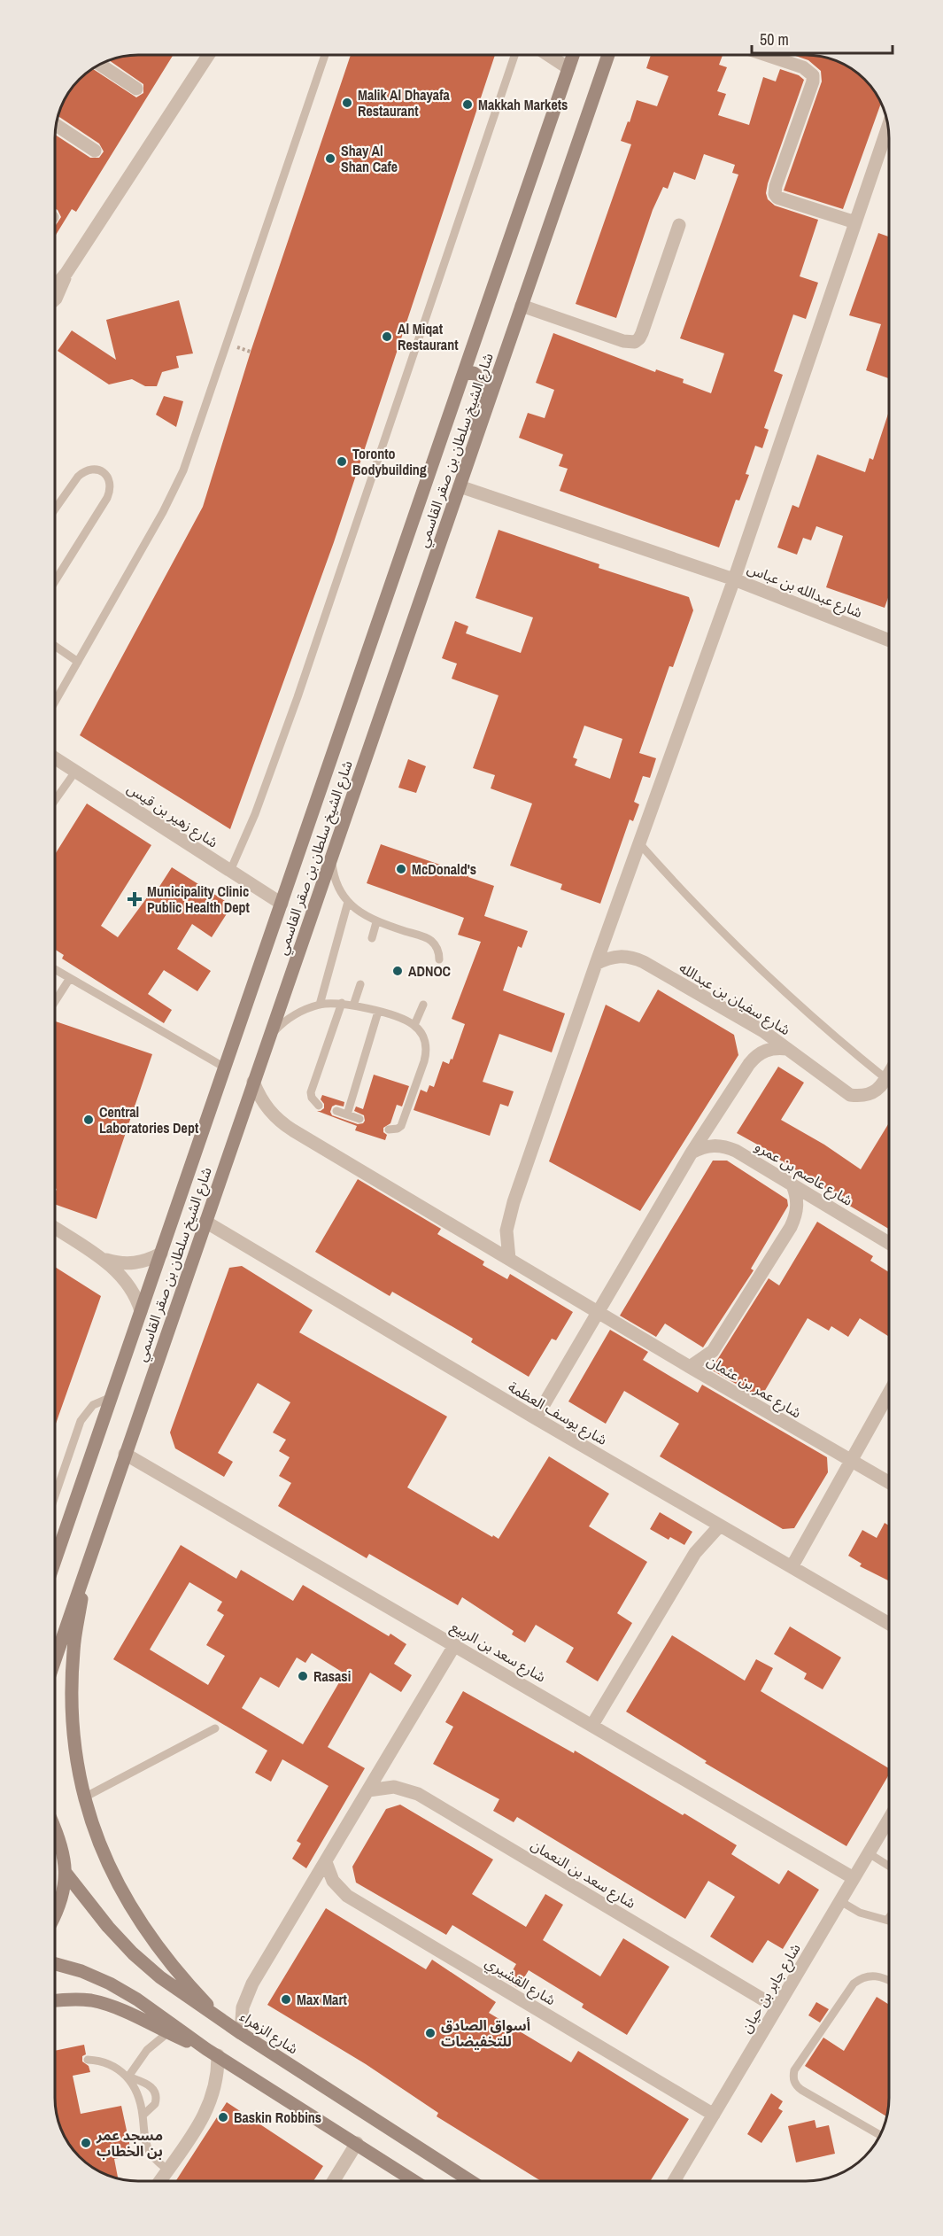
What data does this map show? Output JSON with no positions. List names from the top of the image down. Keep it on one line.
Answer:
{"streets":{"main road":["شارع الشيخ سلطان بن صقر القاسمي","شارع الزهراء"],"street":["شارع عبدالله بن عباس","شارع زهير بن قيس","شارع سفيان بن عبدالله","شارع عاصم بن عمرو","شارع عمر بن عثمان","شارع يوسف العظمة","شارع سعد بن الربيع","شارع سعد بن النعمان","شارع القشيري","شارع جابر بن حيان"]},"crossings":[["شارع الشيخ سلطان بن صقر القاسمي","شارع عبدالله بن عباس"],["شارع الشيخ سلطان بن صقر القاسمي","شارع زهير بن قيس"],["شارع الشيخ سلطان بن صقر القاسمي","شارع عمر بن عثمان"],["شارع الشيخ سلطان بن صقر القاسمي","شارع يوسف العظمة"],["شارع الشيخ سلطان بن صقر القاسمي","شارع سعد بن الربيع"],["شارع سعد بن الربيع","شارع جابر بن حيان"],["شارع سعد بن النعمان","شارع جابر بن حيان"],["شارع القشيري","شارع جابر بن حيان"]],"places":{"other":["Malik Al Dhayafa Restaurant","Makkah Markets","Shay Al Shan Cafe","Al Miqat Restaurant","Toronto Bodybuilding","McDonald's","ADNOC","Central Laboratories Dept","Rasasi","Max Mart","أسواق الصادق للتخفيضات","Baskin Robbins","مسجد عمر بن الخطاب"],"health":["Municipality Clinic Public Health Dept"]},"scale_bar":"50 m"}
